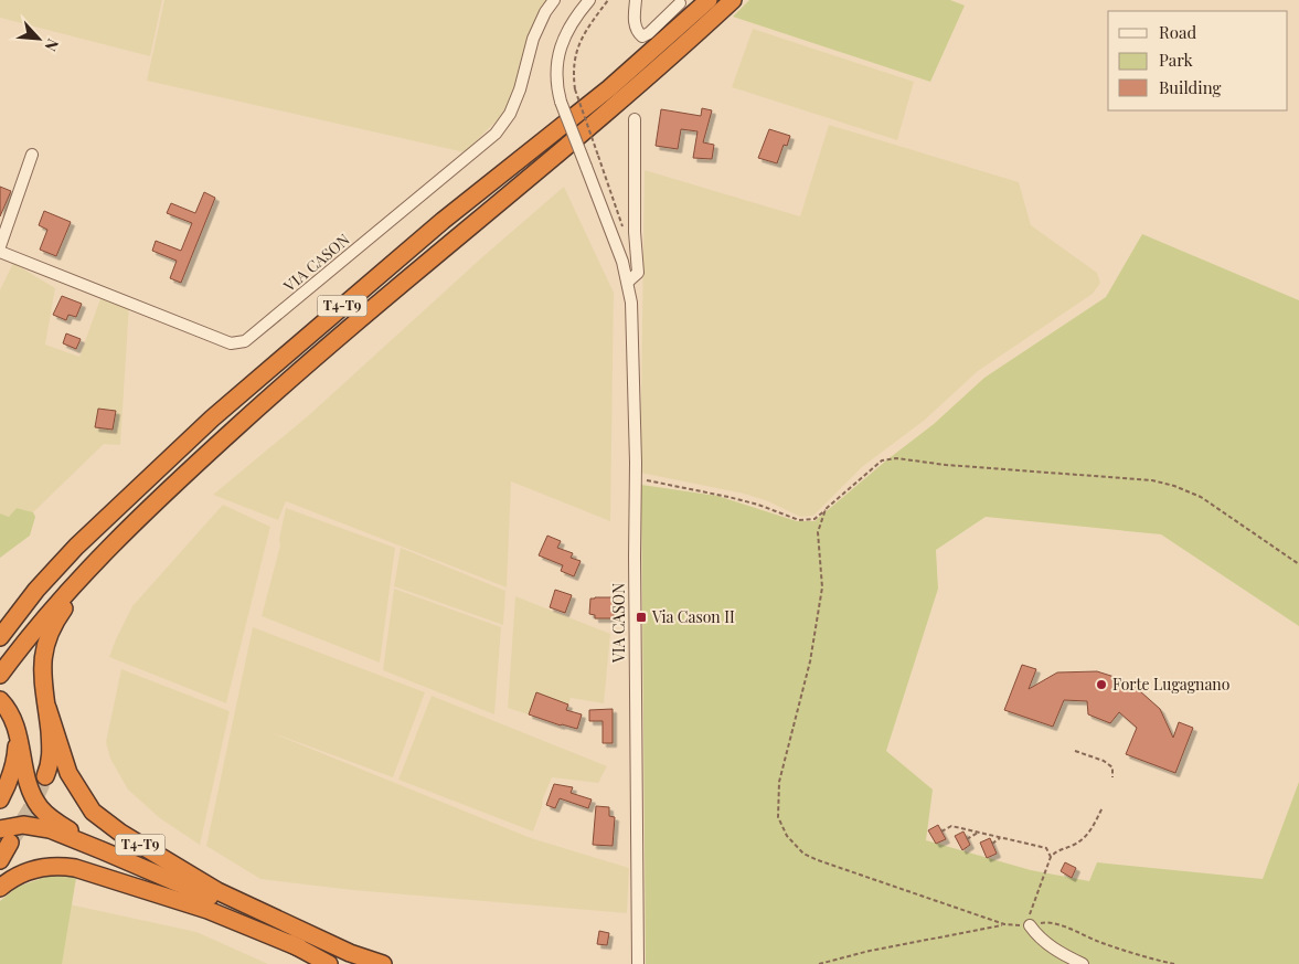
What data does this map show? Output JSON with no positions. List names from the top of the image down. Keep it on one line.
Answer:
{"streets":{"highway":["T4-T9"],"street":["VIA CASON"]},"places":{"transit":["Via Cason II"],"other":["Forte Lugagnano"]},"legend":["Road","Park","Building"],"north":"bottom right"}
